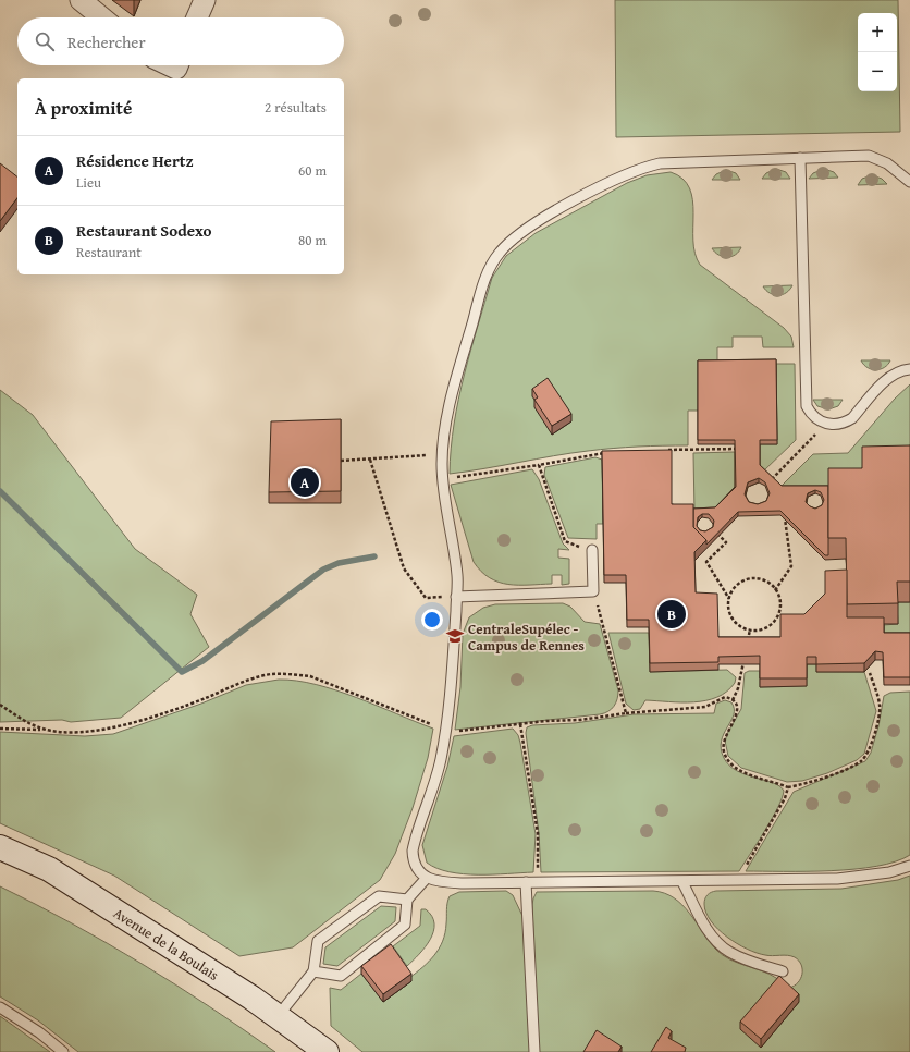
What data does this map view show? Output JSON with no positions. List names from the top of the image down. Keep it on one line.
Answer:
{"streets":{"street":["Avenue de la Boulais"]},"places":{"school or university":["CentraleSupélec - Campus de Rennes"]},"page":{"map_buttons":["+","−"],"search":"Rechercher","heading":["À proximité","2 résultats"],"list":[{"mark":"A","name":"Résidence Hertz","note":"Lieu","value":"60 m"},{"mark":"B","name":"Restaurant Sodexo","note":"Restaurant","value":"80 m"}],"pins":["A","B"]}}
